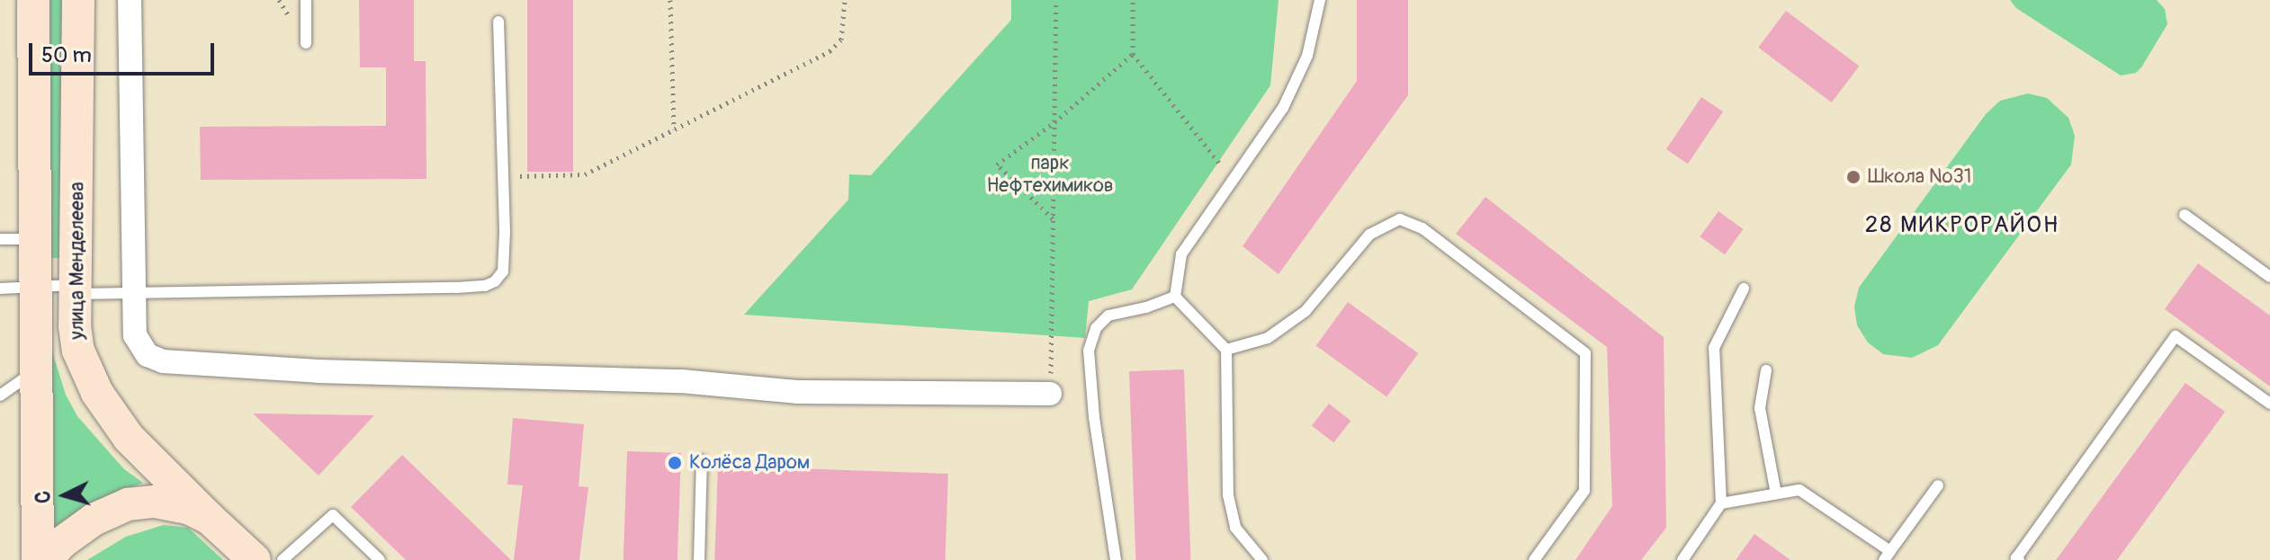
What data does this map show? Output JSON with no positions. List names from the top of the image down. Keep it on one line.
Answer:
{"streets":{"street":["улица Менделеева"]},"districts":["28 МИКРОРАЙОН"],"parks":["парк Нефтехимиков"],"places":["Школа №31","Колёса Даром"],"scale_bar":"50 m","north":"left"}
